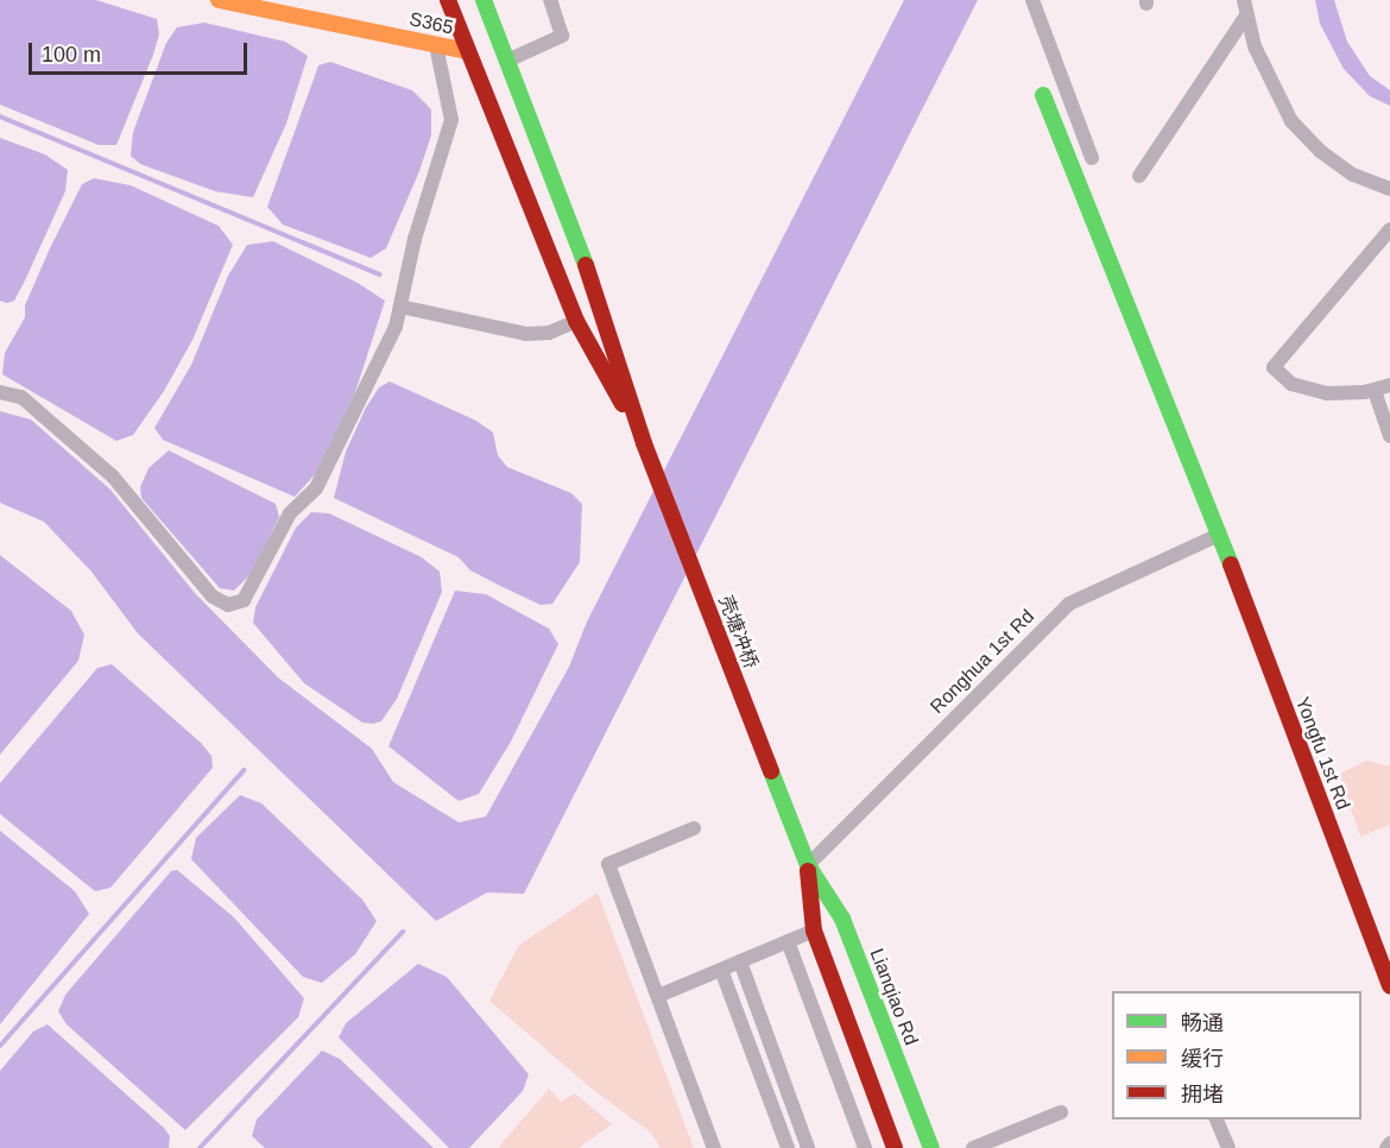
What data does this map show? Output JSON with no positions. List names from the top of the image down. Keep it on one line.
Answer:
{"streets":{"main road":["S365","壳塘冲桥","Yongfu 1st Rd","Lianqiao Rd"],"street":["Ronghua 1st Rd"]},"crossings":[["壳塘冲桥","Lianqiao Rd"],["Ronghua 1st Rd","Yongfu 1st Rd"],["Ronghua 1st Rd","Lianqiao Rd"]],"legend":["畅通","缓行","拥堵"],"scale_bar":"100 m"}
